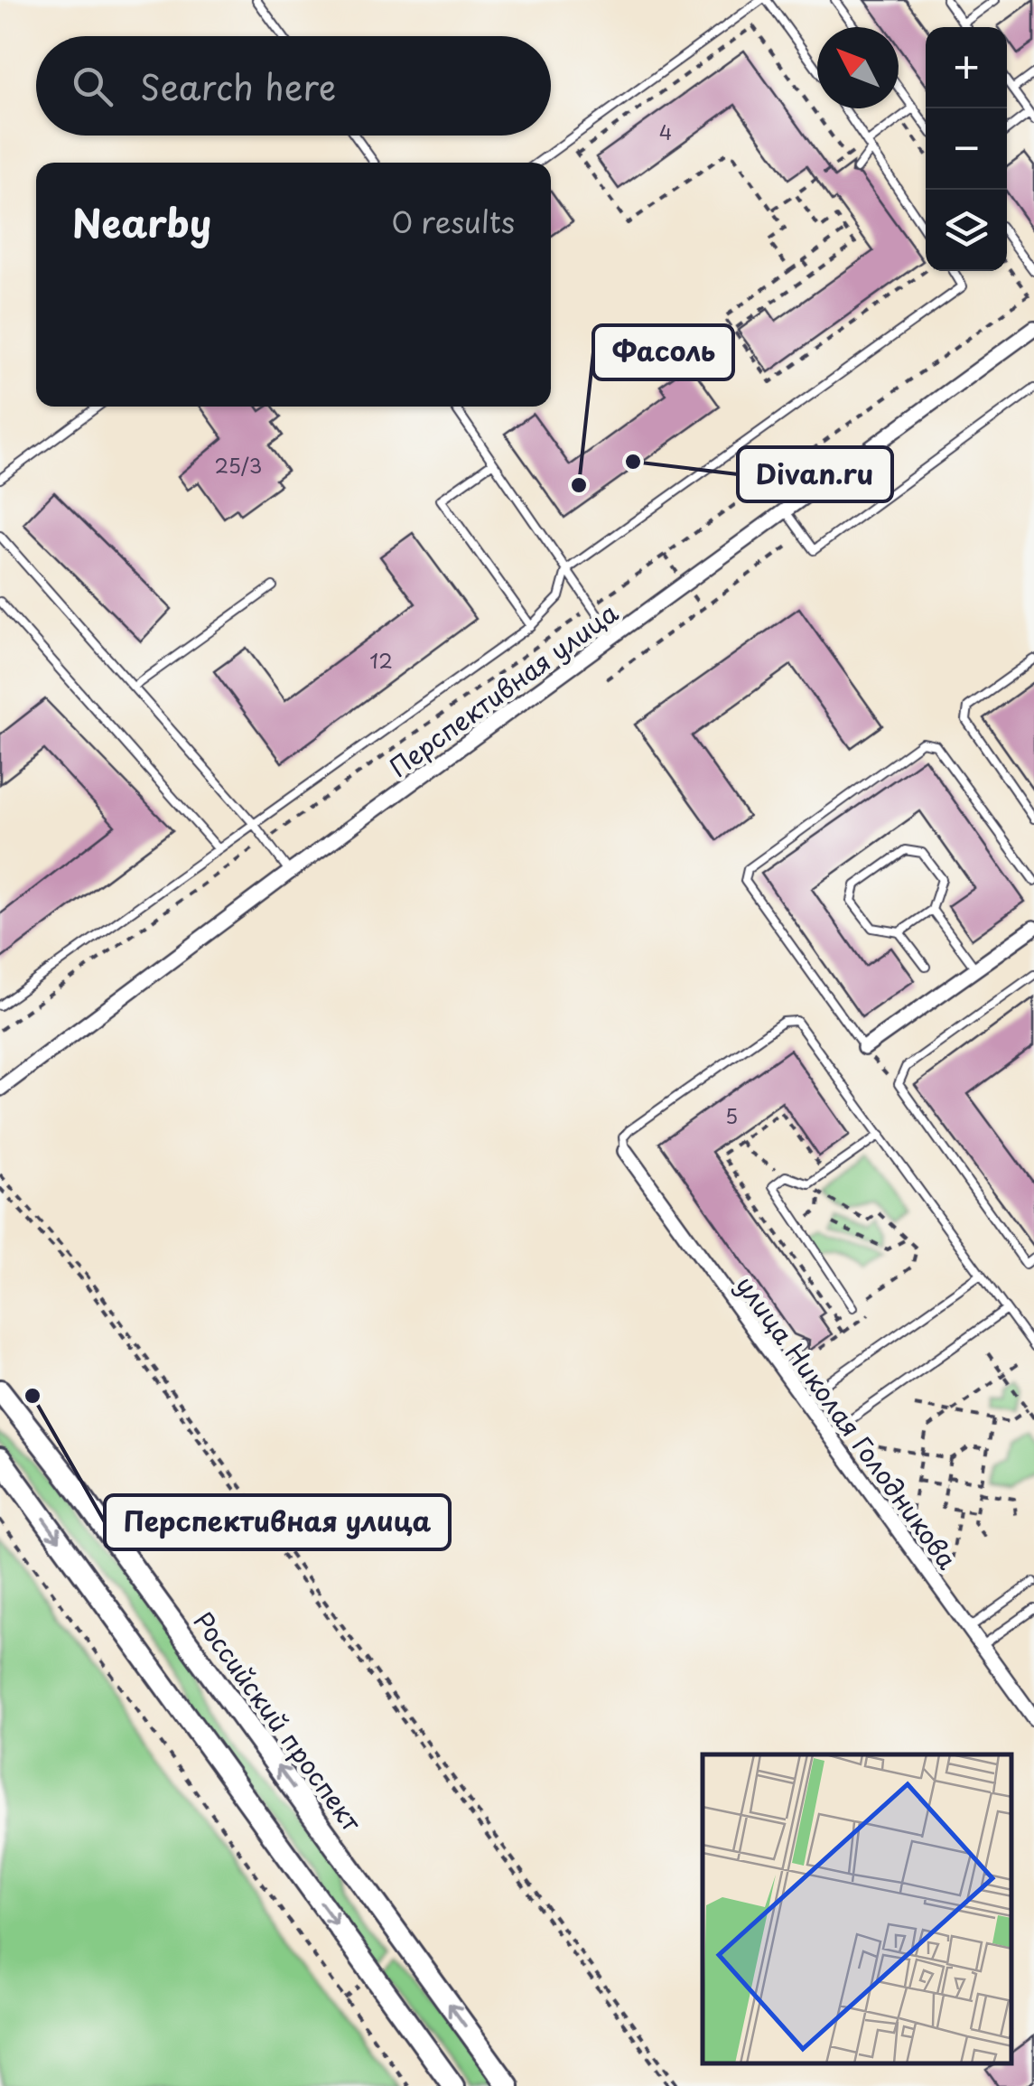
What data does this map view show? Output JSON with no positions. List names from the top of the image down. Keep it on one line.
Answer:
{"streets":{"main road":["Российский проспект"],"street":["Перспективная улица","улица Николая Голодникова"]},"places":["Divan.ru","Фасоль","Перспективная улица"],"house_numbers":["4","25/3","12","5"],"north":"top left","page":{"map_buttons":["+","−"],"search":"Search here","heading":["Nearby","0 results"]}}
